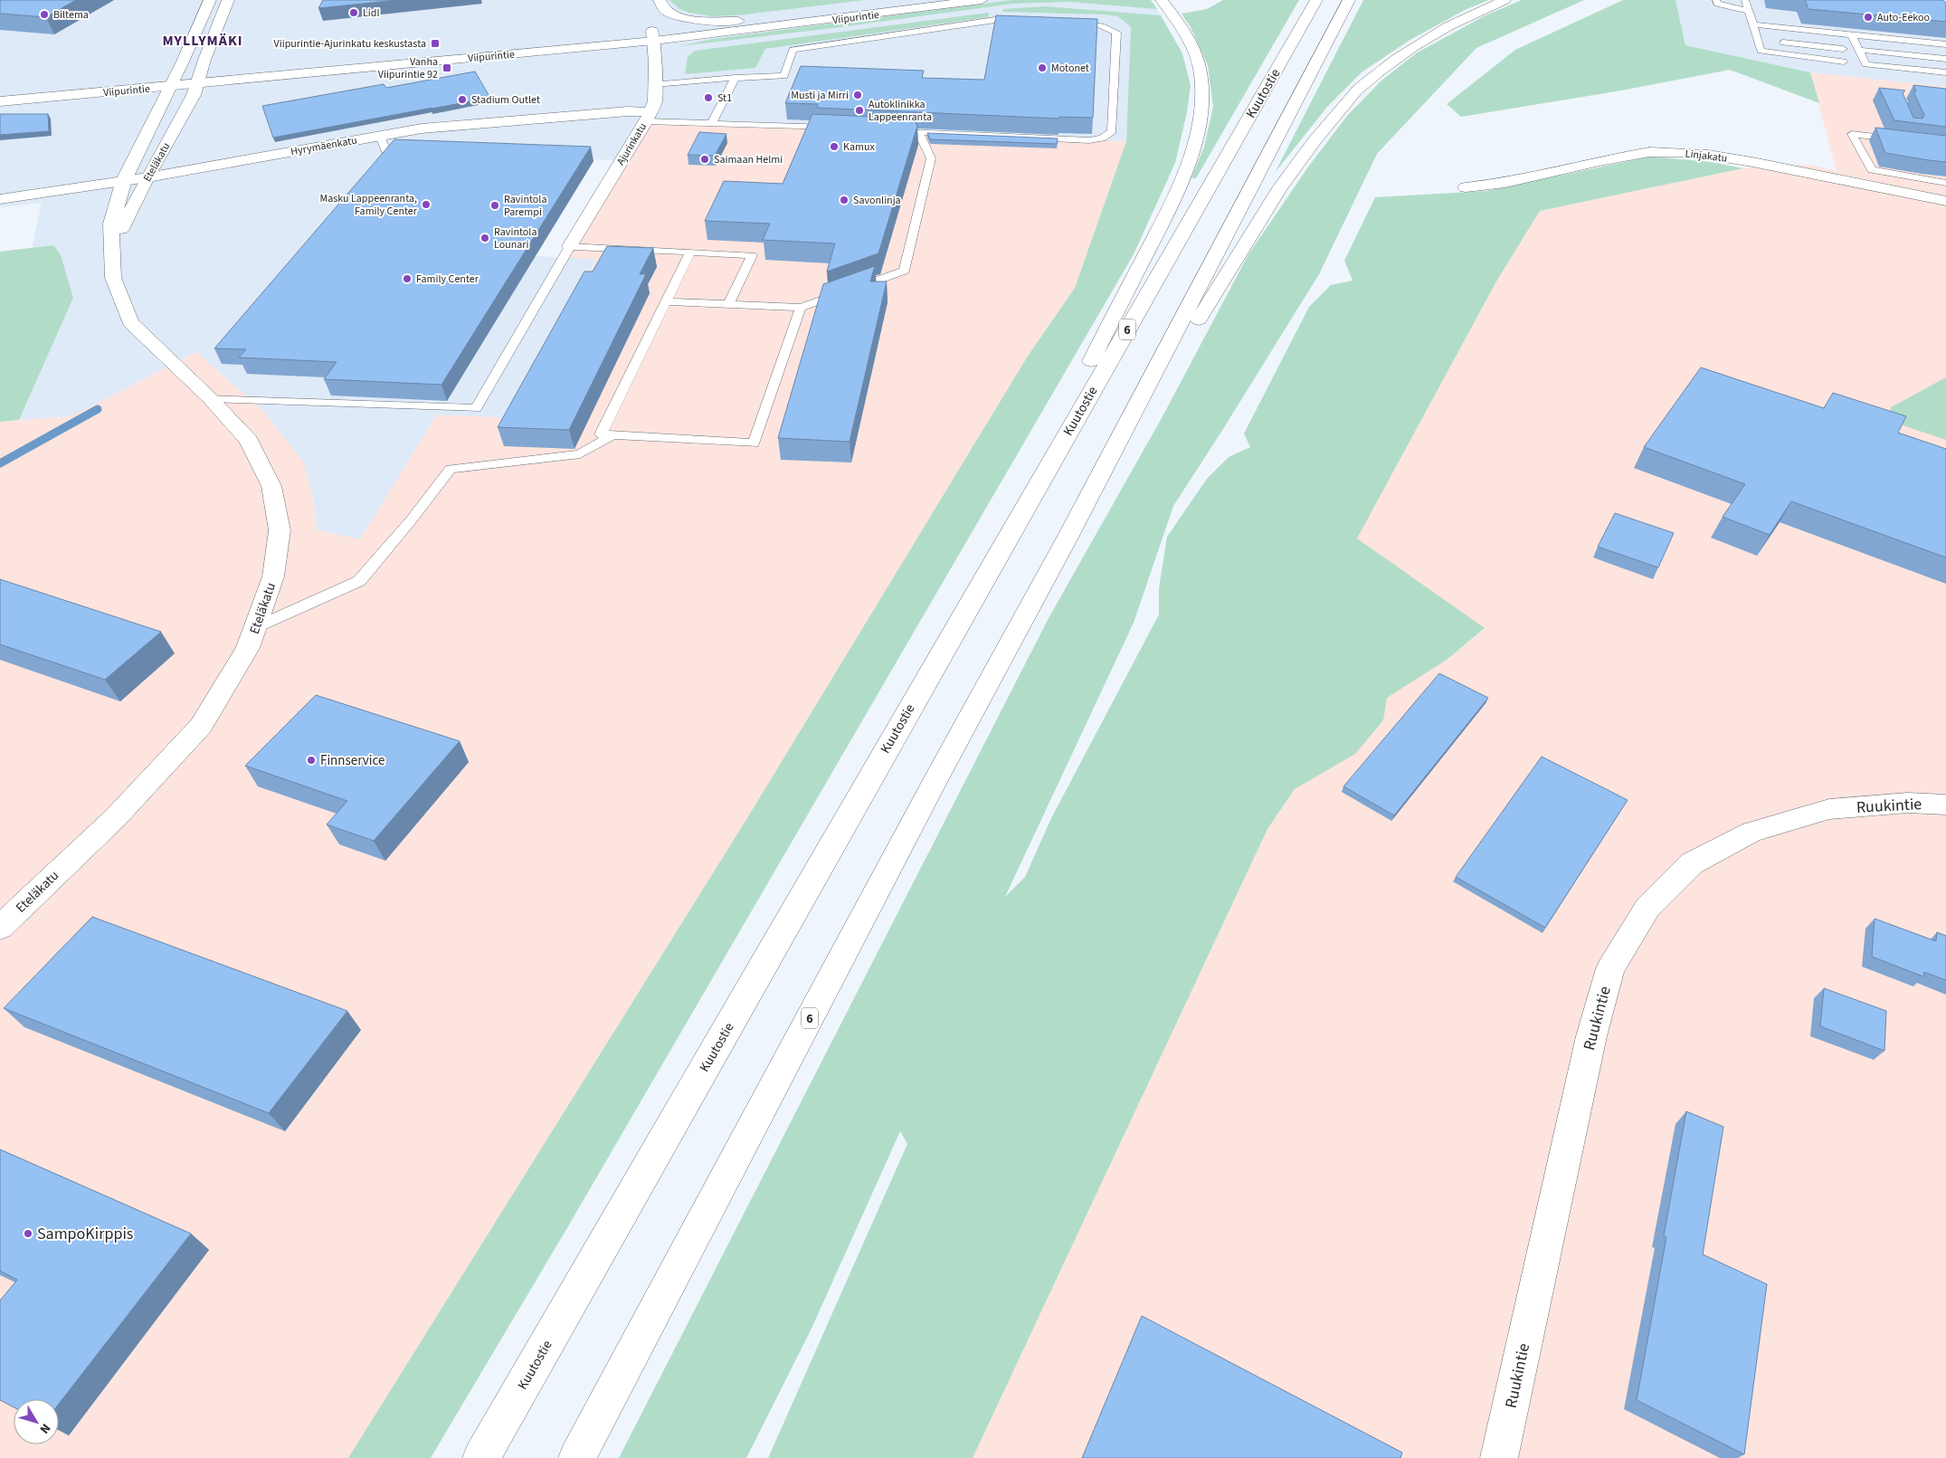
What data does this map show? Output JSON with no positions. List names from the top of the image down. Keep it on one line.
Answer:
{"streets":{"main road":["Viipurintie","Kuutostie","Ajurinkatu","Hyrymäenkatu","Linjakatu","Eteläkatu","6","Ruukintie"]},"crossings":[["Viipurintie","Ajurinkatu"],["Viipurintie","Eteläkatu"],["Ajurinkatu","Hyrymäenkatu"],["Hyrymäenkatu","Eteläkatu"]],"districts":["MYLLYMÄKI"],"places":{"other":["Lidl","Biltema","Auto-Eekoo","Motonet","Musti ja Mirri","St1","Stadium Outlet","Autoklinikka Lappeenranta","Kamux","Saimaan Helmi","Savonlinja","Masku Lappeenranta, Family Center","Ravintola Parempi","Ravintola Lounari","Family Center","Finnservice","SampoKirppis"],"transit":["Viipurintie-Ajurinkatu keskustasta","Vanha Viipurintie 92"]},"north":"bottom right"}
